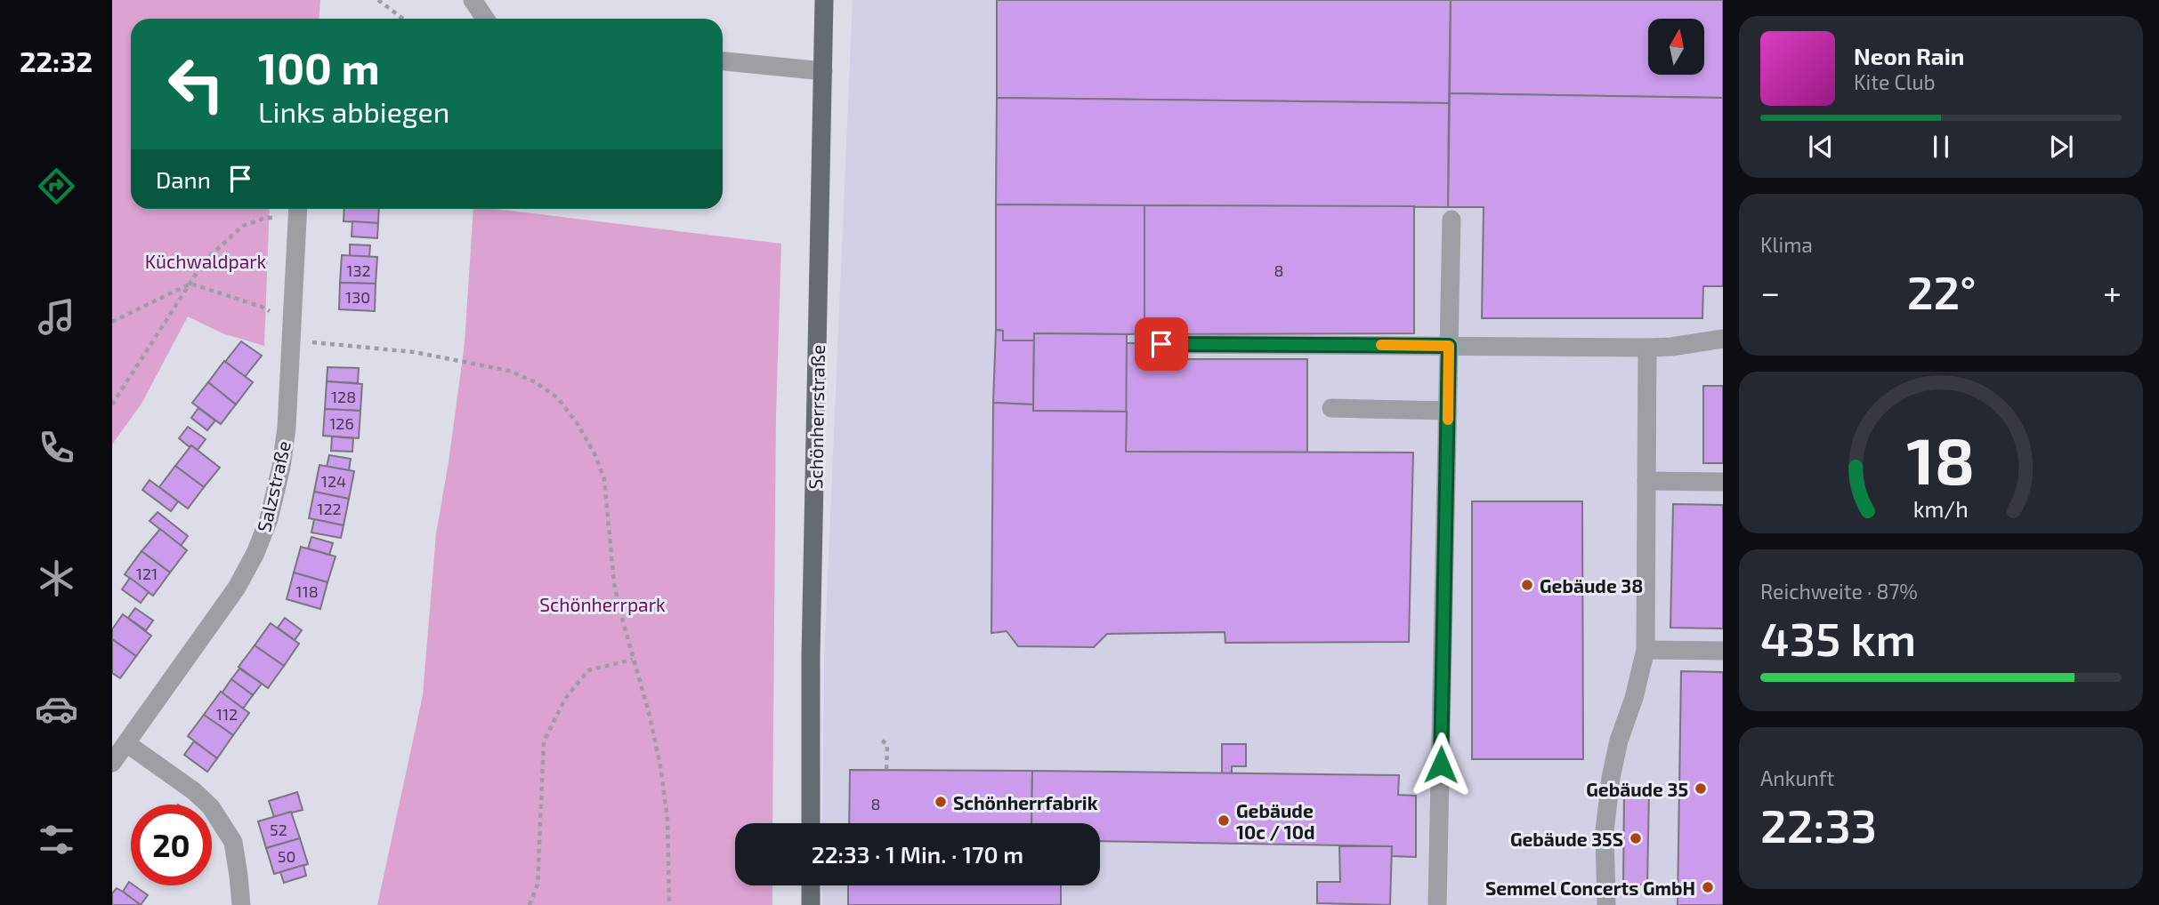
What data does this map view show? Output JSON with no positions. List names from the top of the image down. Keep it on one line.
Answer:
{"streets":{"main road":["Schönherrstraße"],"street":["Salzstraße"]},"parks":["Küchwaldpark","Schönherrpark"],"places":["Gebäude 38","Gebäude 35","Schönherrfabrik","Gebäude 10c / 10d","Gebäude 35S","Semmel Concerts GmbH"],"house_numbers":["132","8","130","128","126","124","122","121","118","112","8","52","50"],"north":"top","page":{"tabs":"22:32","turn":["100 m","Links abbiegen"],"song":["Neon Rain","Kite Club"],"then":"Dann","tile":["Klima",["Reichweite · 87%","435 km"],["Ankunft","22:33"]],"heat":["−","22°","+"],"limit":"20","trip":"22:33 · 1 Min. · 170 m","gauge":["18","km/h"]}}
